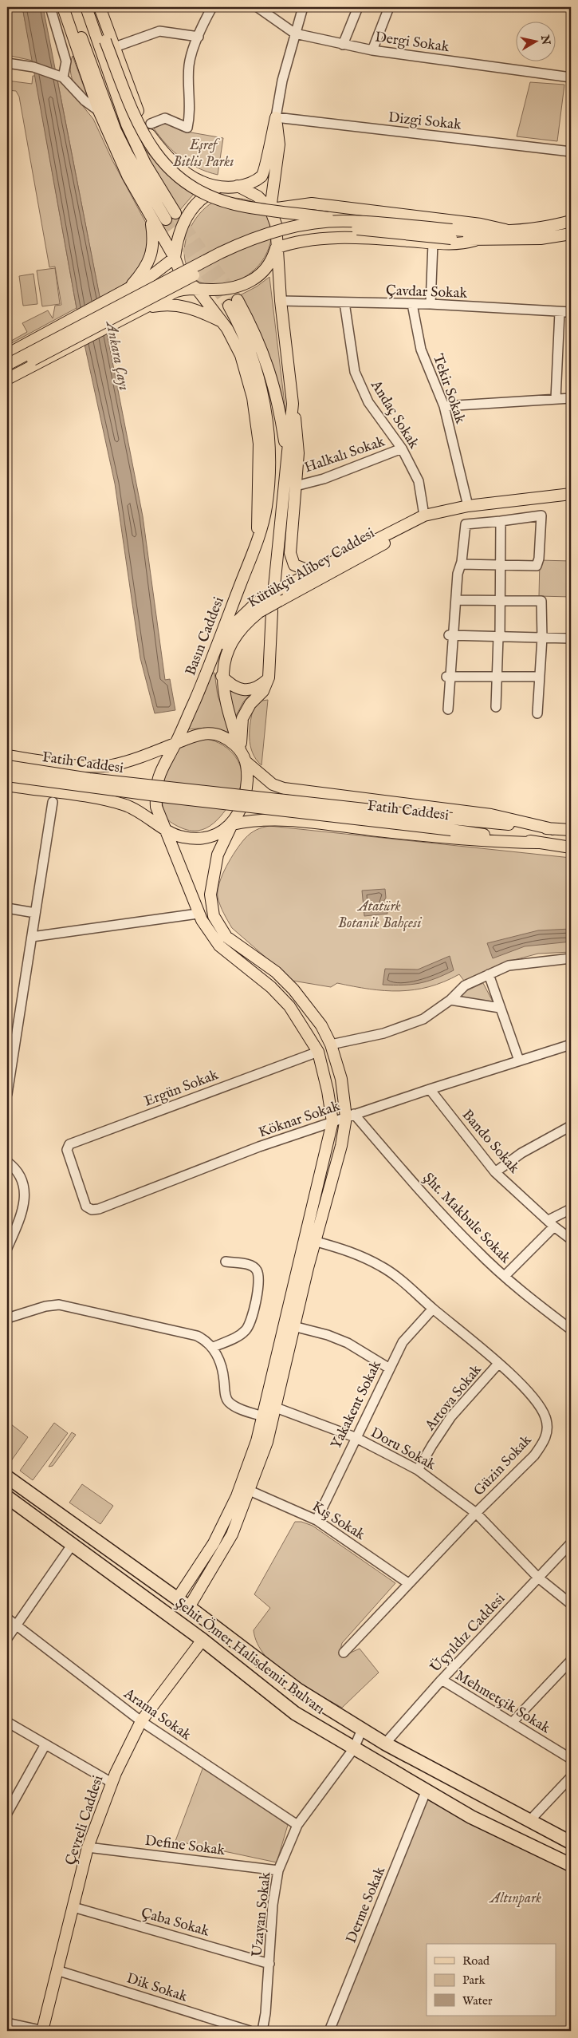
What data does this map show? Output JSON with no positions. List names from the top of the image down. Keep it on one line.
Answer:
{"streets":{"highway":["Şehit Ömer Halisdemir Bulvarı"],"main road":["Kütükçü Alibey Caddesi","Basın Caddesi","Fatih Caddesi","Çevreli Caddesi"],"street":["Dergi Sokak","Dizgi Sokak","Çavdar Sokak","Tekir Sokak","Andaç Sokak","Halkalı Sokak","Ergün Sokak","Köknar Sokak","Bando Sokak","Şht. Makbule Sokak","Artova Sokak","Yakakent Sokak","Doru Sokak","Güzin Sokak","Kış Sokak","Üçyıldız Caddesi","Mehmetçik Sokak","Arama Sokak","Define Sokak","Derme Sokak","Uzayan Sokak","Çaba Sokak","Dik Sokak"]},"crossings":[["Çavdar Sokak","Tekir Sokak"],["Çavdar Sokak","Andaç Sokak"],["Tekir Sokak","Kütükçü Alibey Caddesi"],["Andaç Sokak","Halkalı Sokak"],["Andaç Sokak","Kütükçü Alibey Caddesi"],["Kütükçü Alibey Caddesi","Basın Caddesi"],["Ergün Sokak","Köknar Sokak"],["Köknar Sokak","Bando Sokak"],["Köknar Sokak","Şht. Makbule Sokak"],["Artova Sokak","Doru Sokak"],["Artova Sokak","Güzin Sokak"],["Yakakent Sokak","Doru Sokak"],["Yakakent Sokak","Güzin Sokak"],["Yakakent Sokak","Kış Sokak"],["Doru Sokak","Güzin Sokak"],["Doru Sokak","Üçyıldız Caddesi"],["Güzin Sokak","Kış Sokak"],["Üçyıldız Caddesi","Şehit Ömer Halisdemir Bulvarı"],["Üçyıldız Caddesi","Mehmetçik Sokak"],["Şehit Ömer Halisdemir Bulvarı","Çevreli Caddesi"],["Şehit Ömer Halisdemir Bulvarı","Derme Sokak"],["Şehit Ömer Halisdemir Bulvarı","Uzayan Sokak"],["Arama Sokak","Çevreli Caddesi"],["Arama Sokak","Uzayan Sokak"],["Çevreli Caddesi","Define Sokak"],["Çevreli Caddesi","Çaba Sokak"],["Çevreli Caddesi","Dik Sokak"],["Define Sokak","Uzayan Sokak"],["Uzayan Sokak","Çaba Sokak"]],"water":["Ankara Çayı"],"parks":["Eşref Bitlis Parkı","Atatürk Botanik Bahçesi","Altınpark"],"legend":["Road","Park","Water"],"north":"right"}
